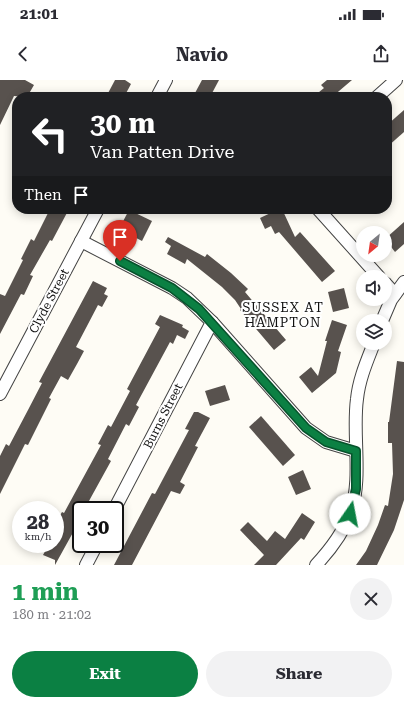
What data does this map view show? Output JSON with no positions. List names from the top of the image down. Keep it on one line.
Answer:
{"streets":{"street":["Clyde Street","Burns Street"]},"districts":["SUSSEX AT HAMPTON"],"north":"bottom left","page":{"status":"21:01","header":"Navio","turn":["30 m","Van Patten Drive"],"then":"Then","speed":"28 km/h","limit":"30","heading":["1 min","180 m · 21:02"],"buttons":["Exit","Share"]}}
